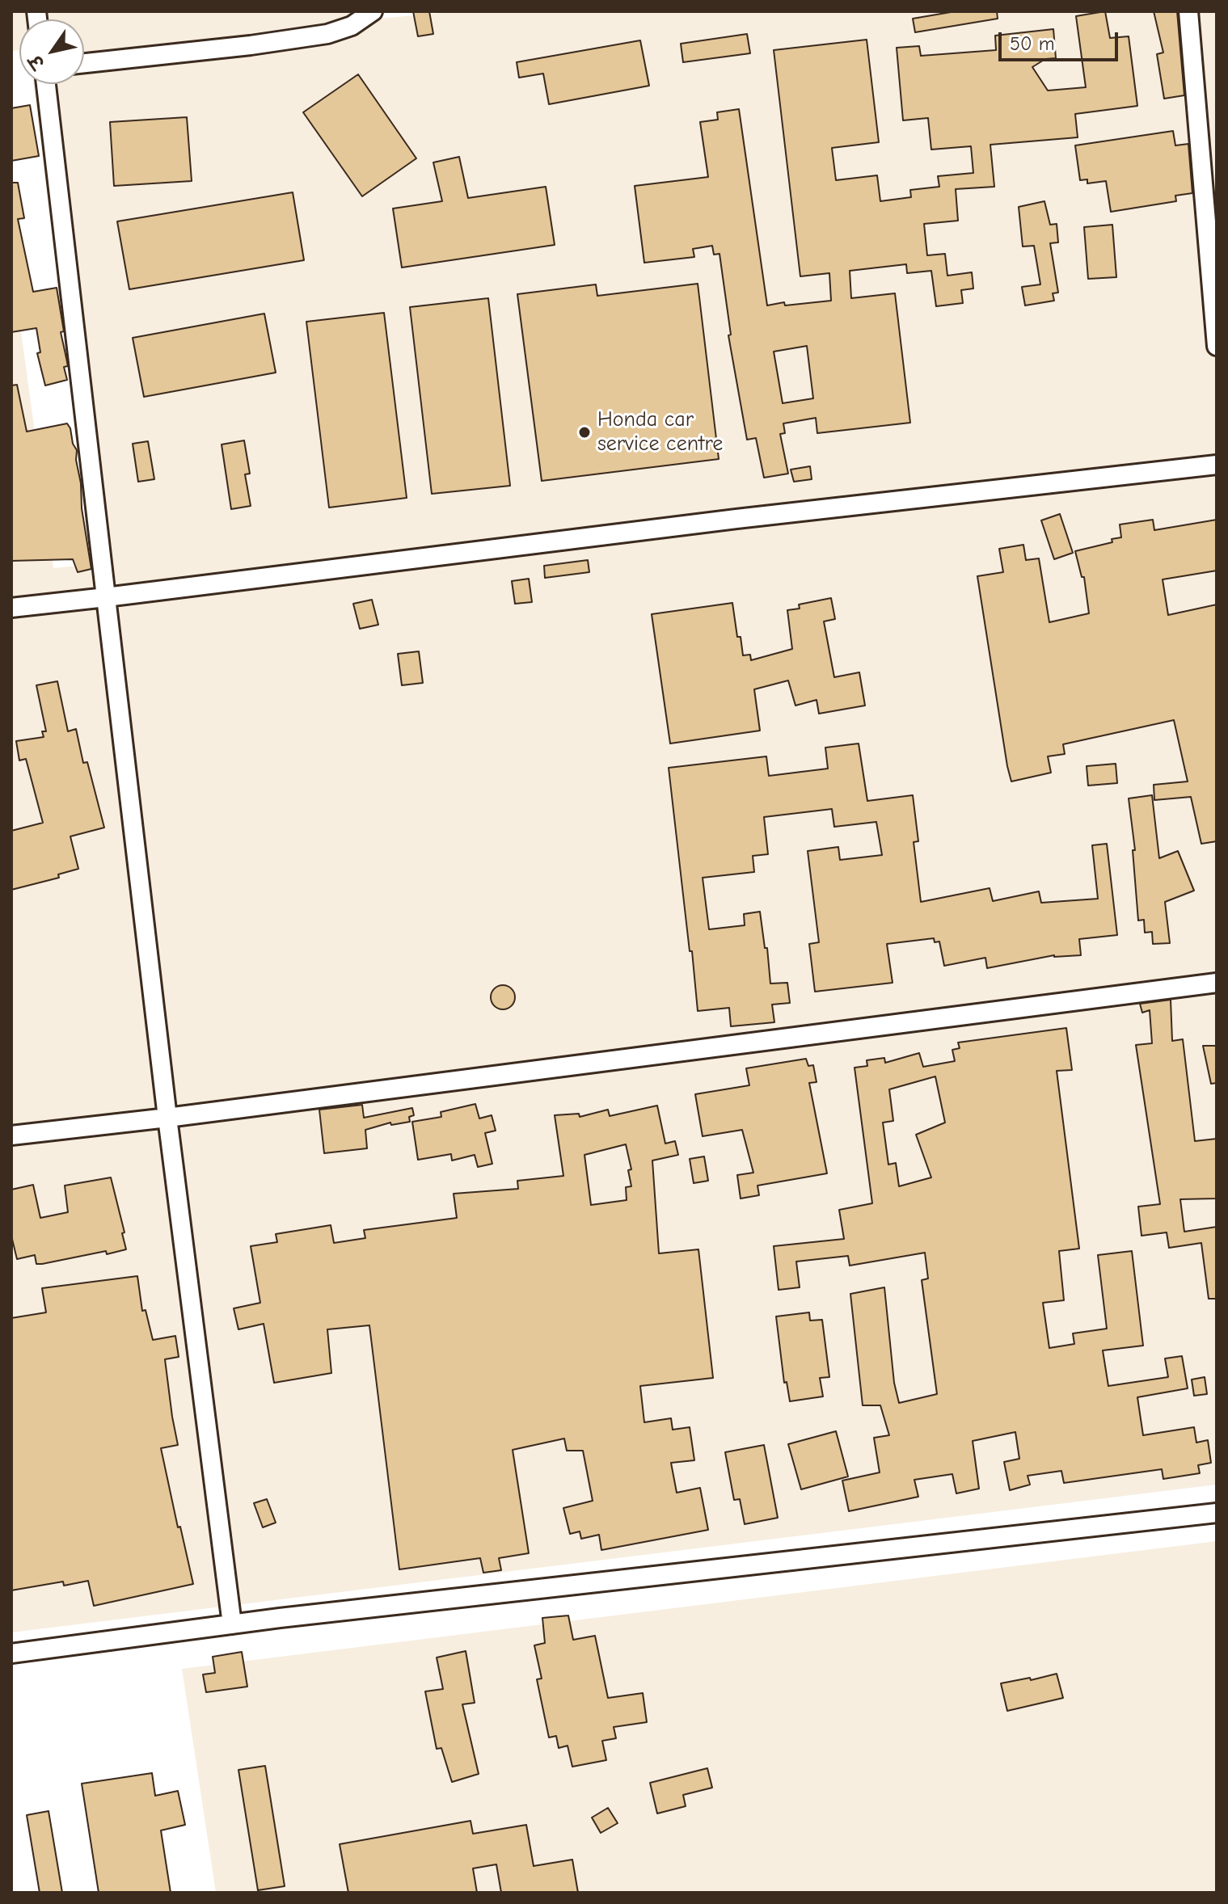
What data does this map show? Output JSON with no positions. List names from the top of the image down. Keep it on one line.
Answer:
{"places":["Honda car service centre"],"scale_bar":"50 m","north":"bottom left"}
